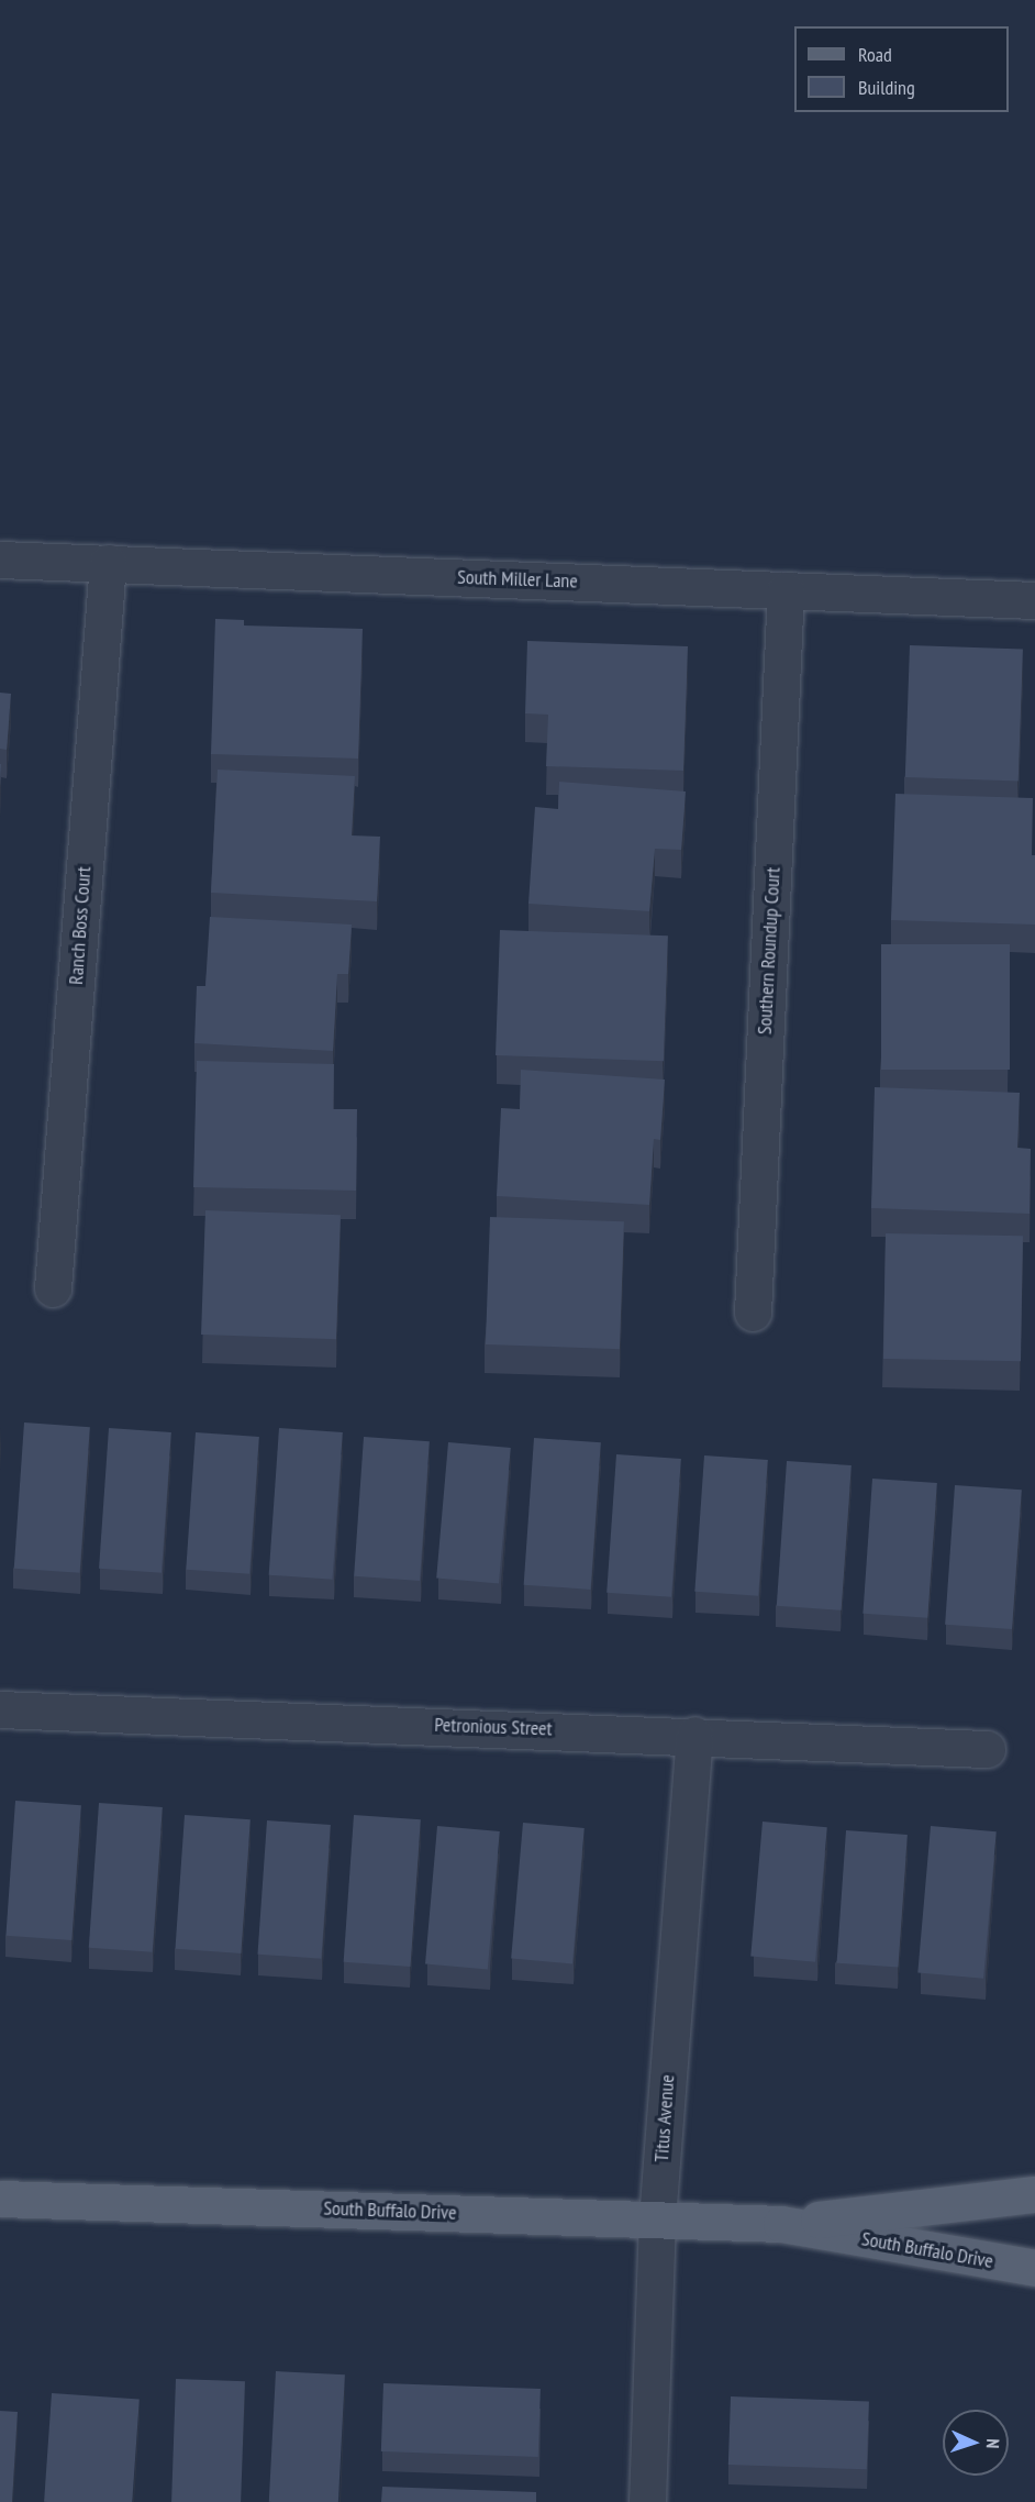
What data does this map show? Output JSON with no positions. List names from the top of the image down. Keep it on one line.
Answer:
{"streets":{"main road":["South Buffalo Drive"],"street":["South Miller Lane","Ranch Boss Court","Southern Roundup Court","Petronious Street","Titus Avenue"]},"crossings":[["South Miller Lane","Ranch Boss Court"],["South Miller Lane","Southern Roundup Court"],["Petronious Street","Titus Avenue"],["Titus Avenue","South Buffalo Drive"]],"legend":["Road","Building"],"north":"right"}
